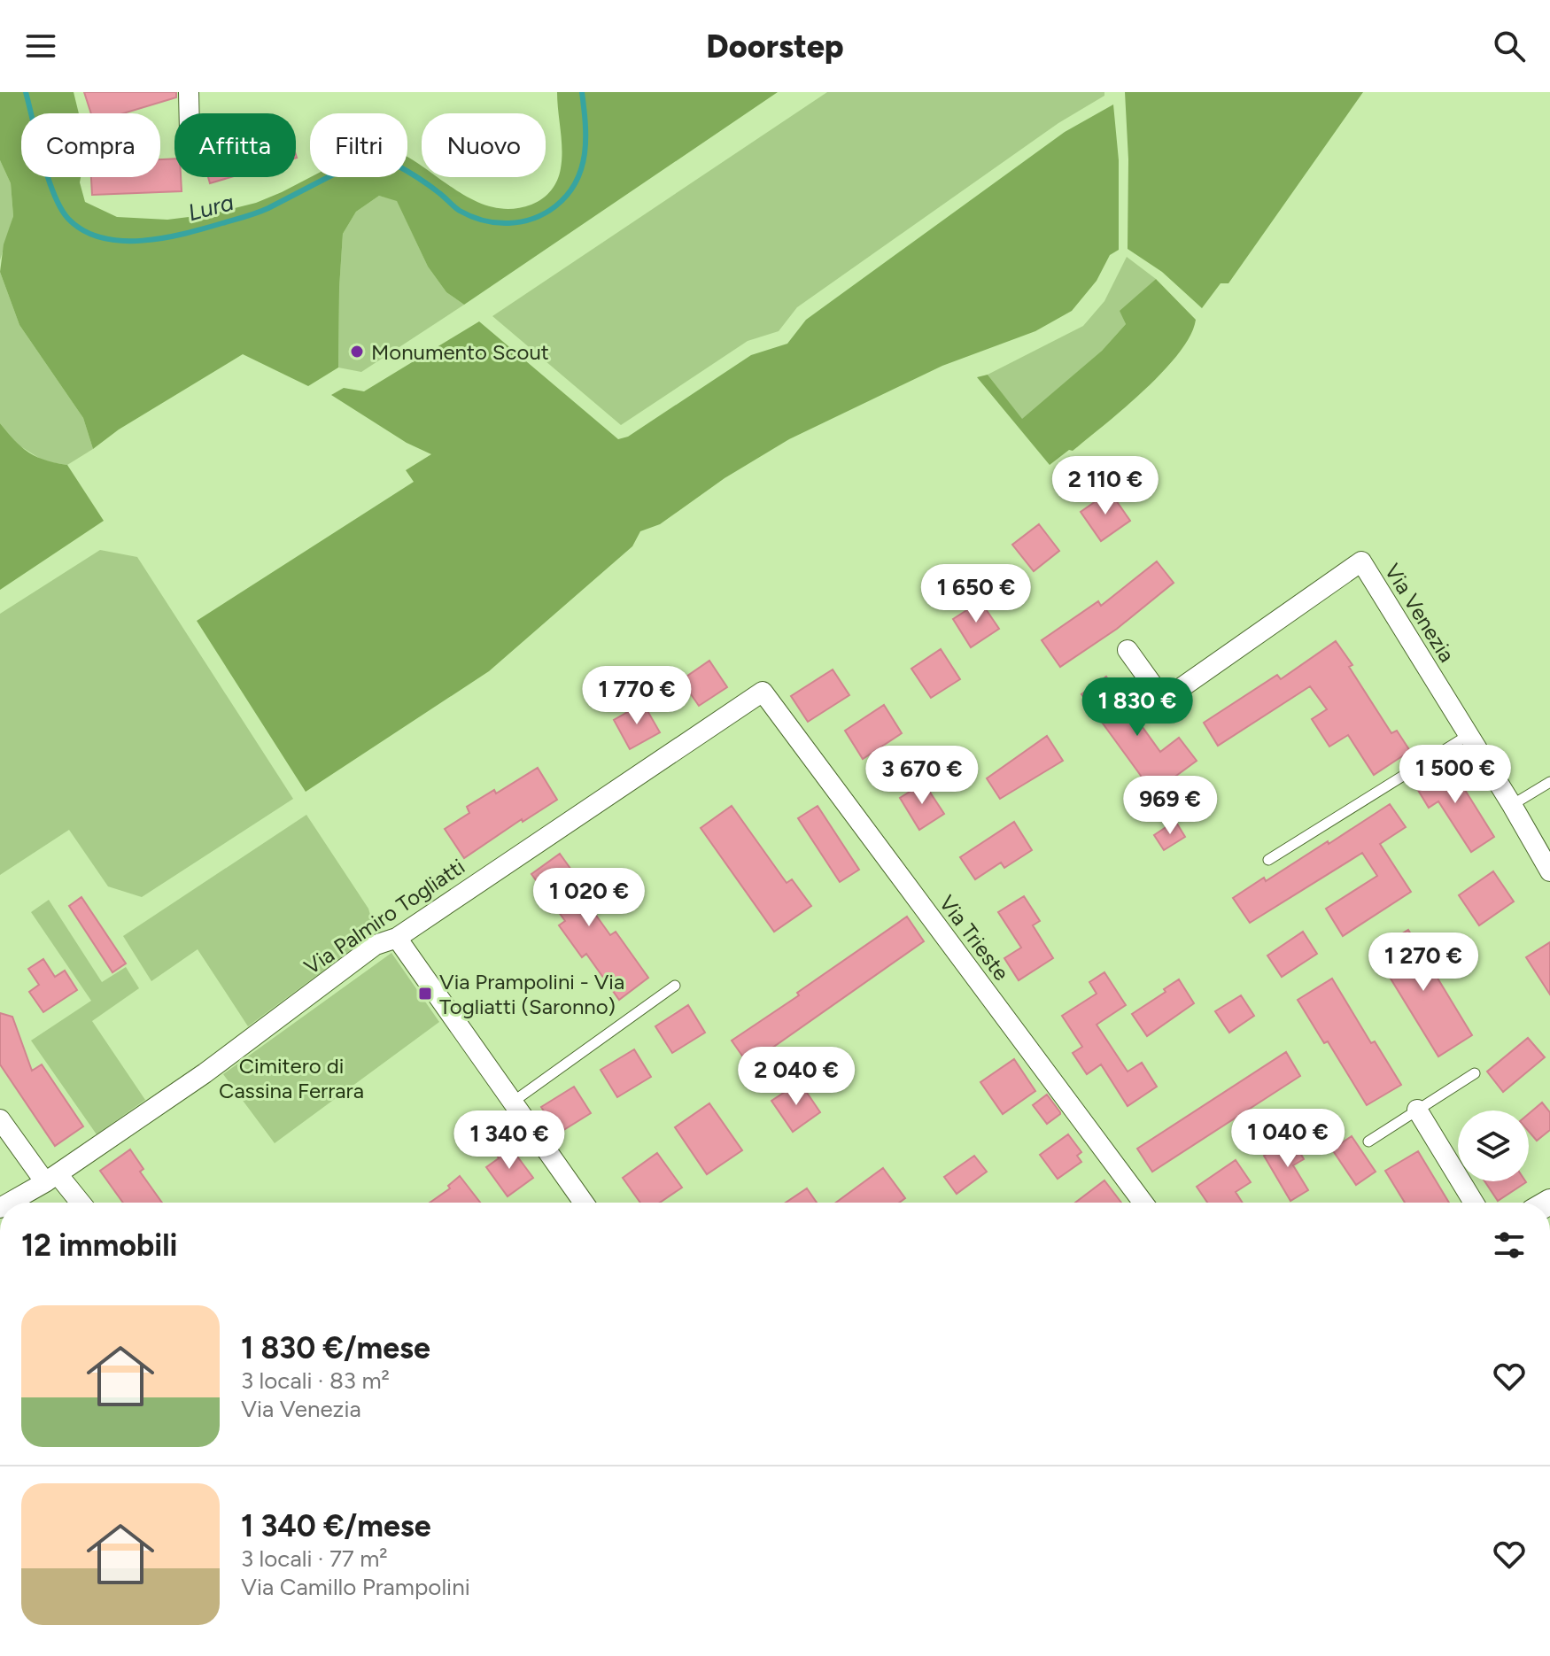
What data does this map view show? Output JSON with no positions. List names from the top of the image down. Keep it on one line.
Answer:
{"streets":{"street":["Via Venezia","Via Palmiro Togliatti","Via Trieste"]},"crossings":[["Via Palmiro Togliatti","Via Trieste"]],"water":["Lura"],"parks":["Cimitero di Cassina Ferrara"],"places":{"other":["Monumento Scout"],"transit":["Via Prampolini - Via Togliatti (Saronno)"]},"page":{"header":"Doorstep","chip":["Compra","Affitta","Filtri","Nuovo"],"price":["2 110 €","1 650 €","1 770 €","1 830 €","1 500 €","3 670 €","969 €","1 020 €","1 270 €","2 040 €","1 040 €","1 340 €"],"heading":"12 immobili","list":[{"name":"1 830 €/mese","note":"3 locali · 83 m² · Via Venezia"},{"name":"1 340 €/mese","note":"3 locali · 77 m² · Via Camillo Prampolini"}]}}
